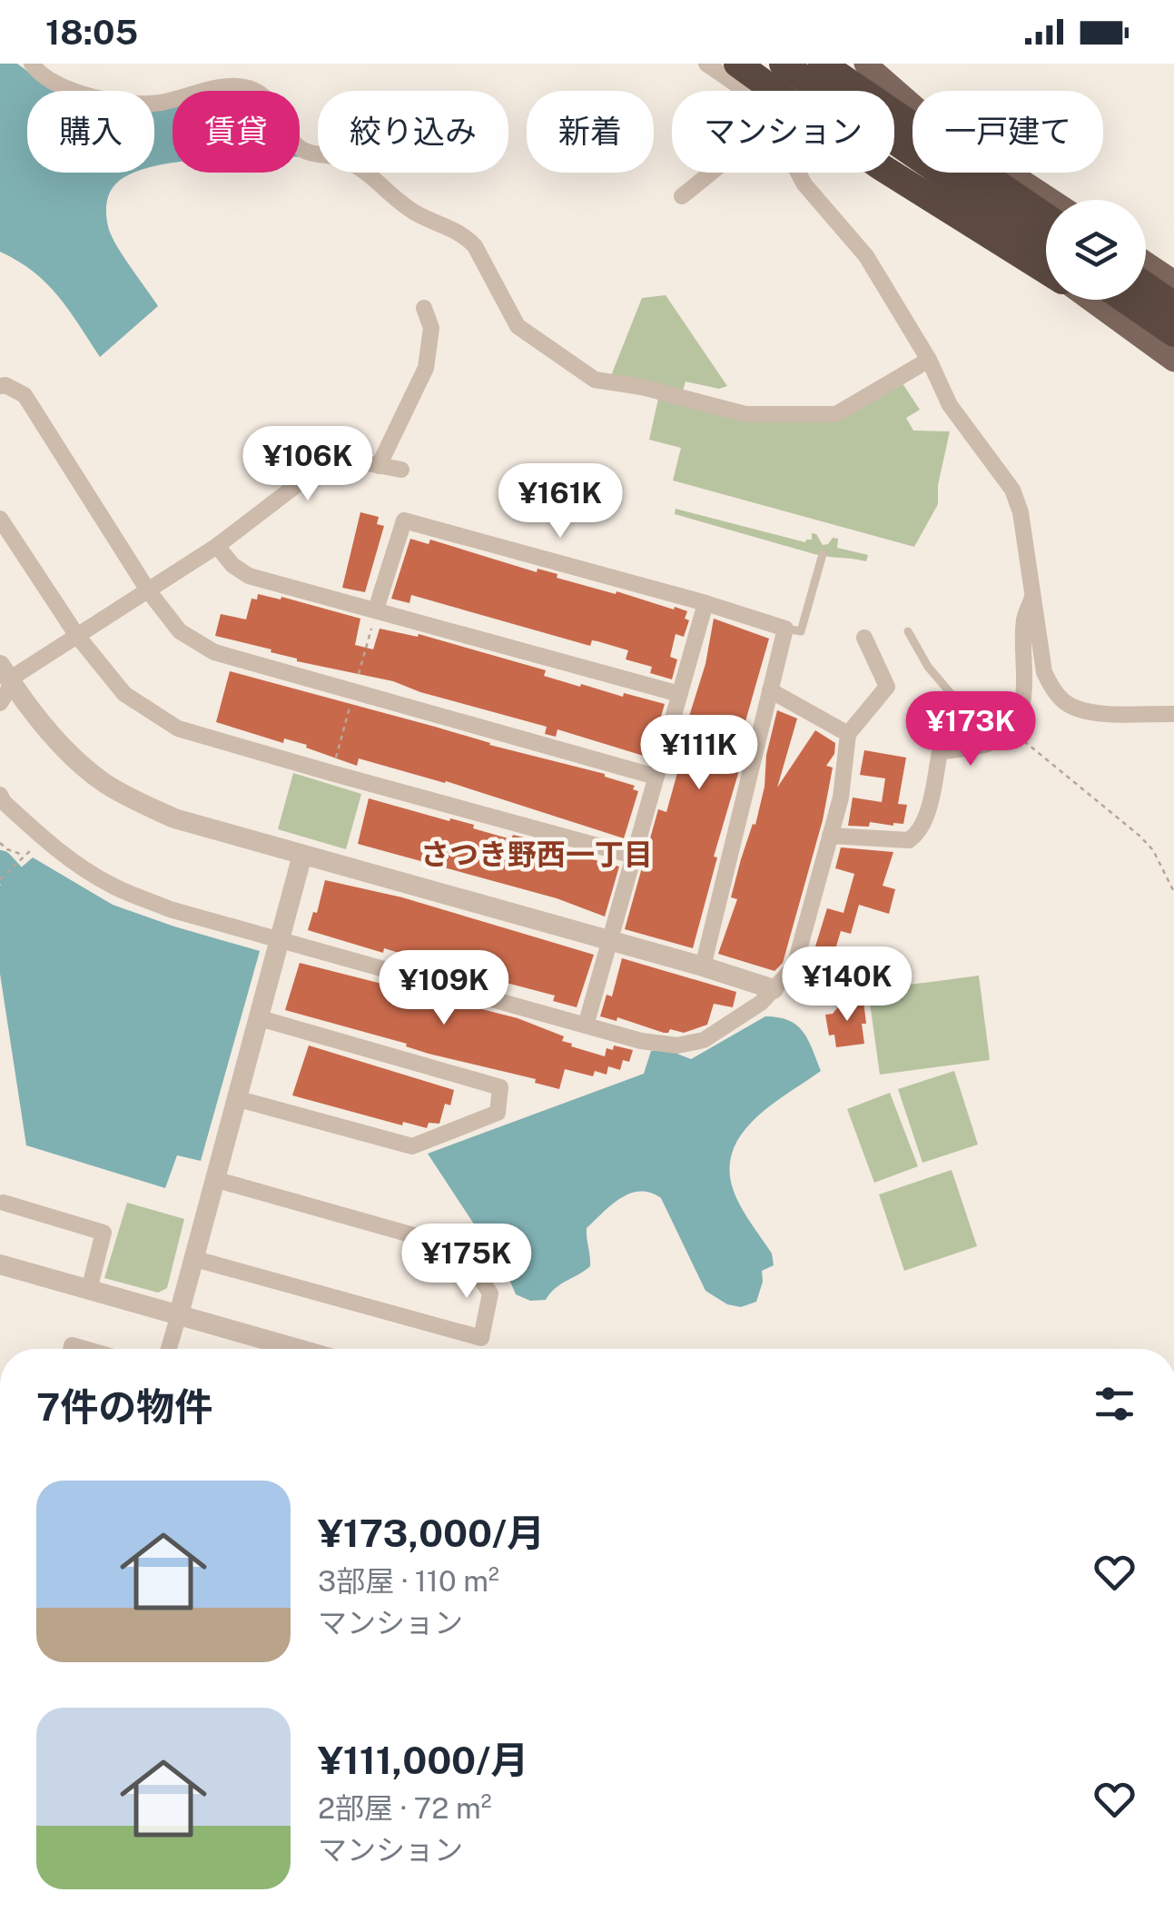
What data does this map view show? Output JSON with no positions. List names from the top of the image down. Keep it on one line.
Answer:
{"districts":["さつき野西一丁目"],"page":{"status":"18:05","chip":["購入","賃貸","絞り込み","新着","マンション","一戸建て"],"price":["¥106K","¥161K","¥173K","¥111K","¥140K","¥109K","¥175K"],"heading":"7件の物件","list":[{"name":"¥173,000/月","note":"3部屋 · 110 m² · マンション"},{"name":"¥111,000/月","note":"2部屋 · 72 m² · マンション"}]}}
